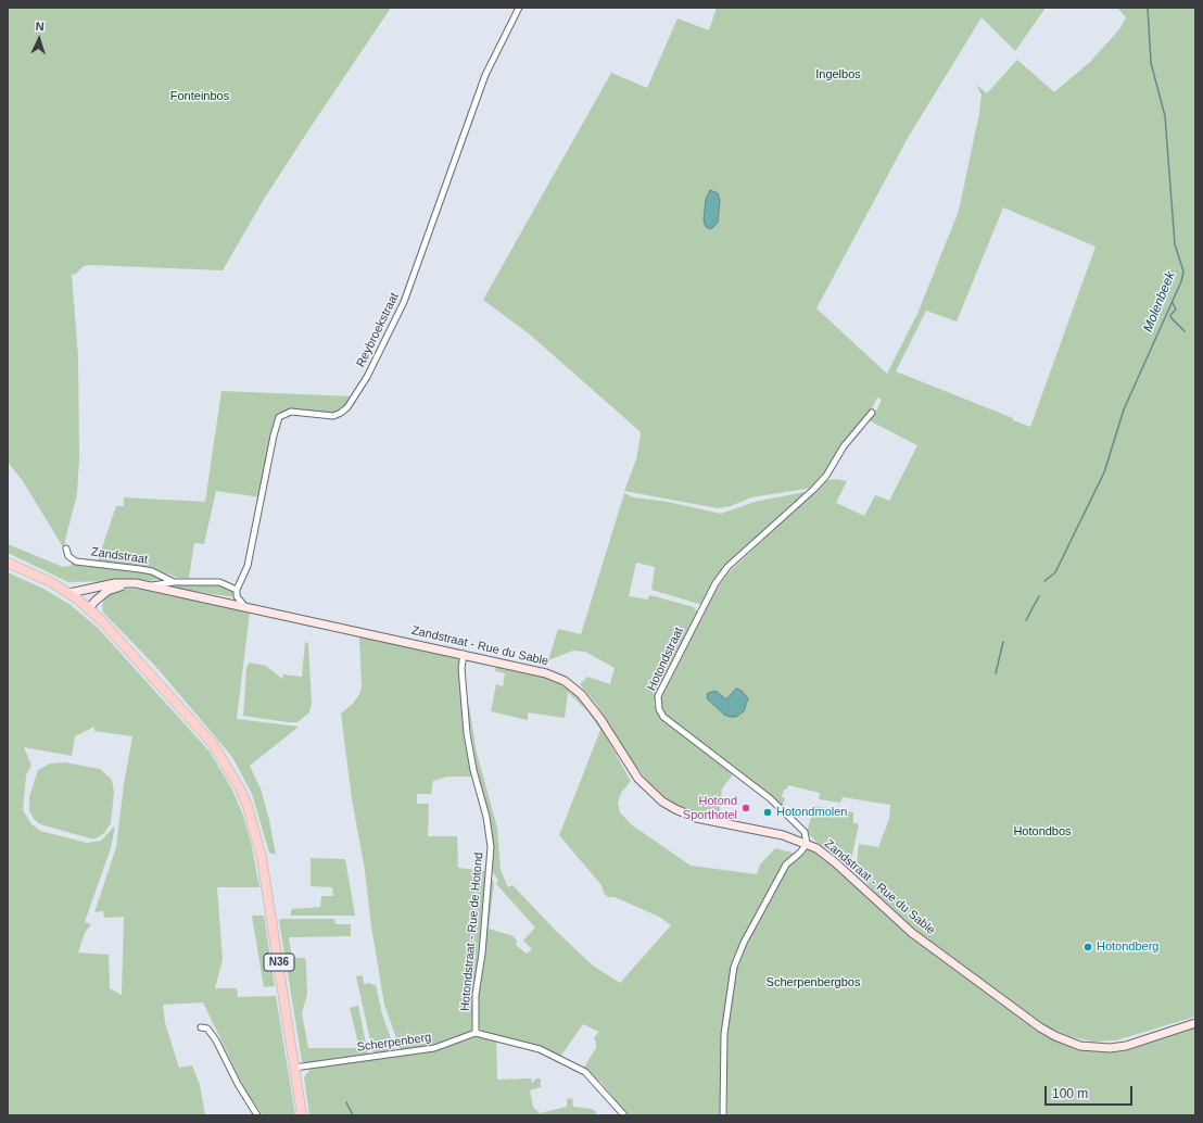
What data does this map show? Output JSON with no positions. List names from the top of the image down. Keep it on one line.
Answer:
{"streets":{"main road":["Zandstraat - Rue du Sable","N36"],"street":["Reybroekstraat","Zandstraat","Hotondstraat","Hotondstraat - Rue de Hotond","Scherpenberg"]},"crossings":[["Reybroekstraat","Zandstraat"],["Zandstraat","Zandstraat - Rue du Sable"],["Zandstraat - Rue du Sable","Hotondstraat"],["Zandstraat - Rue du Sable","Hotondstraat - Rue de Hotond"],["Zandstraat - Rue du Sable","N36"],["Hotondstraat - Rue de Hotond","Scherpenberg"],["N36","Scherpenberg"]],"water":["Molenbeek"],"parks":["Ingelbos","Fonteinbos","Hotondbos","Scherpenbergbos"],"places":["Hotond Sporthotel","Hotondmolen","Hotondberg"],"scale_bar":"100 m","north":"top"}
